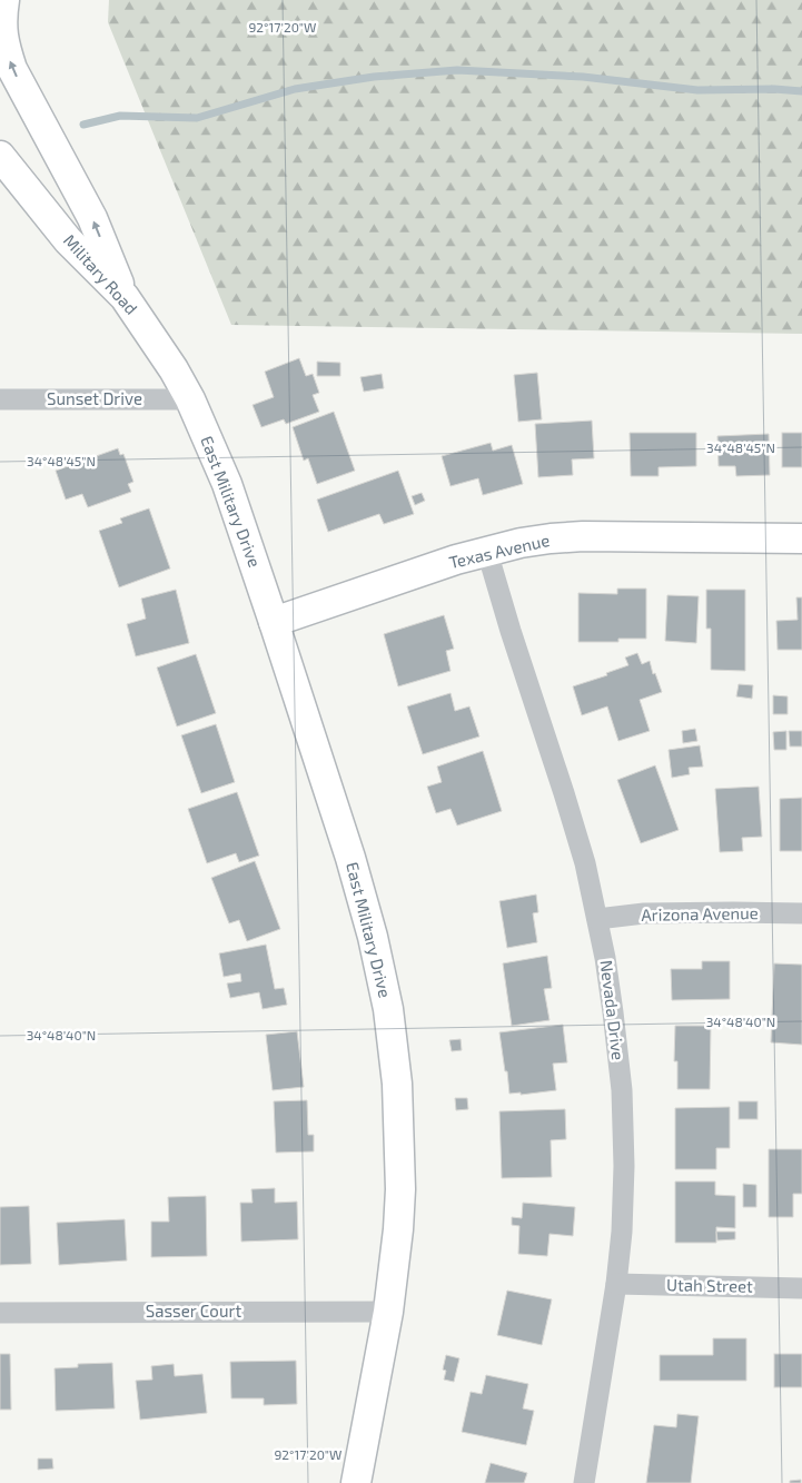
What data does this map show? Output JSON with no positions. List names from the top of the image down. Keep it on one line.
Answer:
{"streets":{"street":["Military Road","Sunset Drive","East Military Drive","Texas Avenue","Arizona Avenue","Nevada Drive","Utah Street","Sasser Court"]},"crossings":[["Military Road","Sunset Drive"],["Military Road","East Military Drive"],["Sunset Drive","East Military Drive"],["East Military Drive","Texas Avenue"],["East Military Drive","Sasser Court"],["Texas Avenue","Nevada Drive"],["Arizona Avenue","Nevada Drive"],["Nevada Drive","Utah Street"]],"coordinates":["92°17'20\"W","34°48'45\"N","34°48'40\"N"]}
